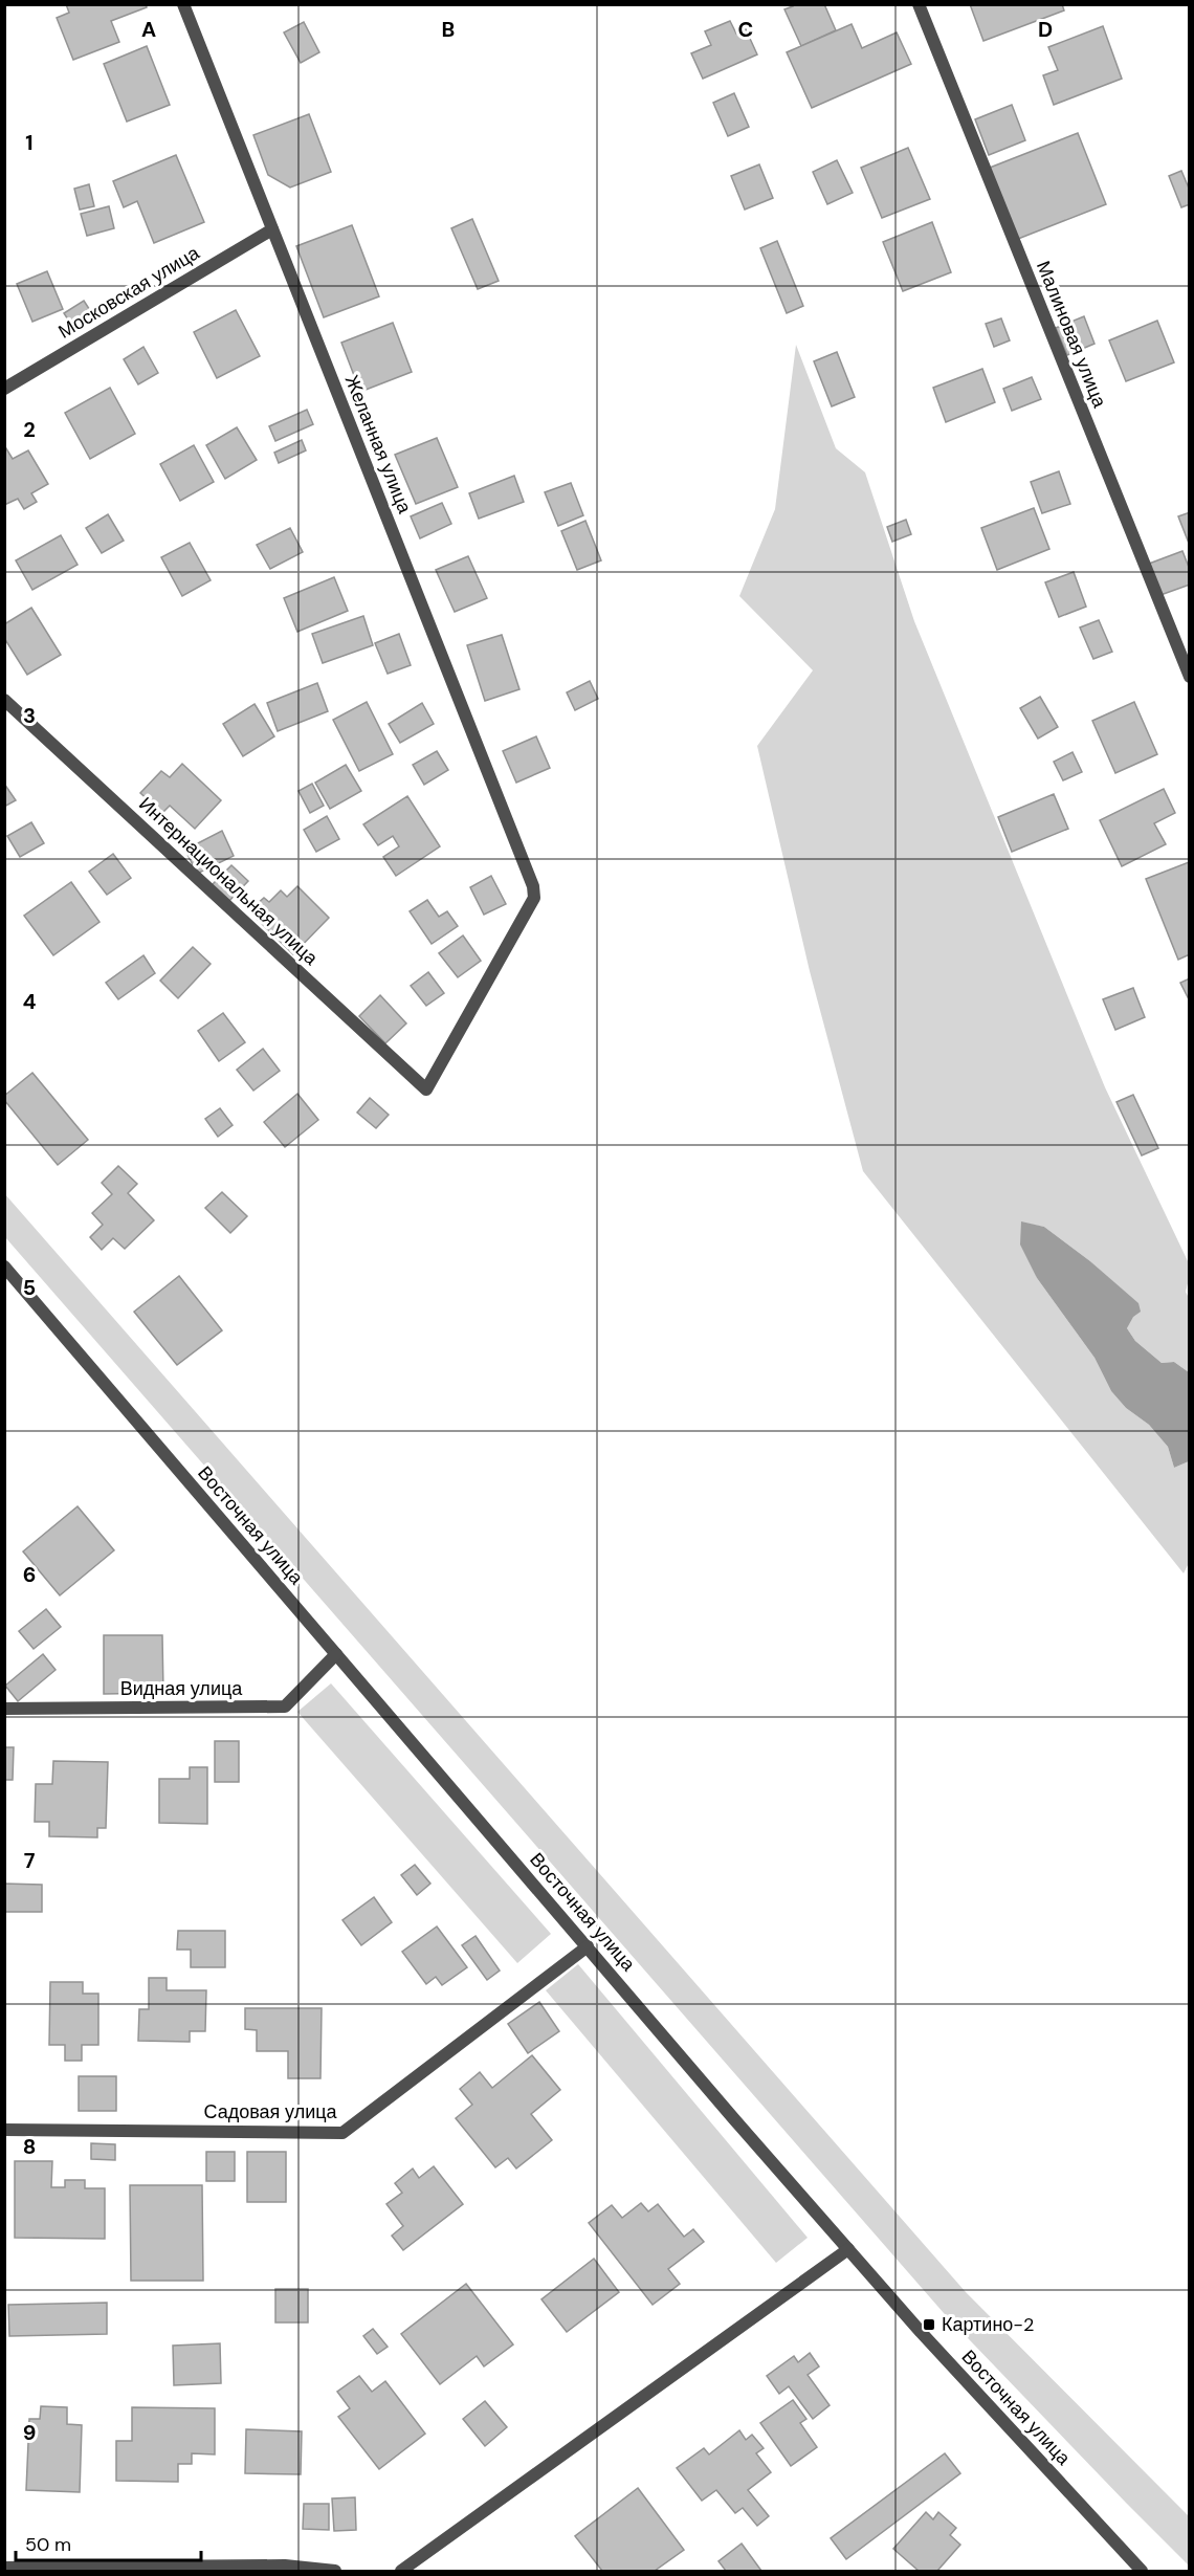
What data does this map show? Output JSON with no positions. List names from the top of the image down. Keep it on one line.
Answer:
{"streets":{"street":["Московская улица","Малиновая улица","Желанная улица","Интернациональная улица","Восточная улица","Видная улица","Садовая улица"]},"crossings":[["Московская улица","Желанная улица"],["Желанная улица","Интернациональная улица"],["Восточная улица","Видная улица"],["Восточная улица","Садовая улица"]],"places":{"transit":["Картино-2"]},"scale_bar":"50 m","grid":{"columns":["A","B","C","D"],"rows":["1","2","3","4","5","6","7","8","9"]}}
